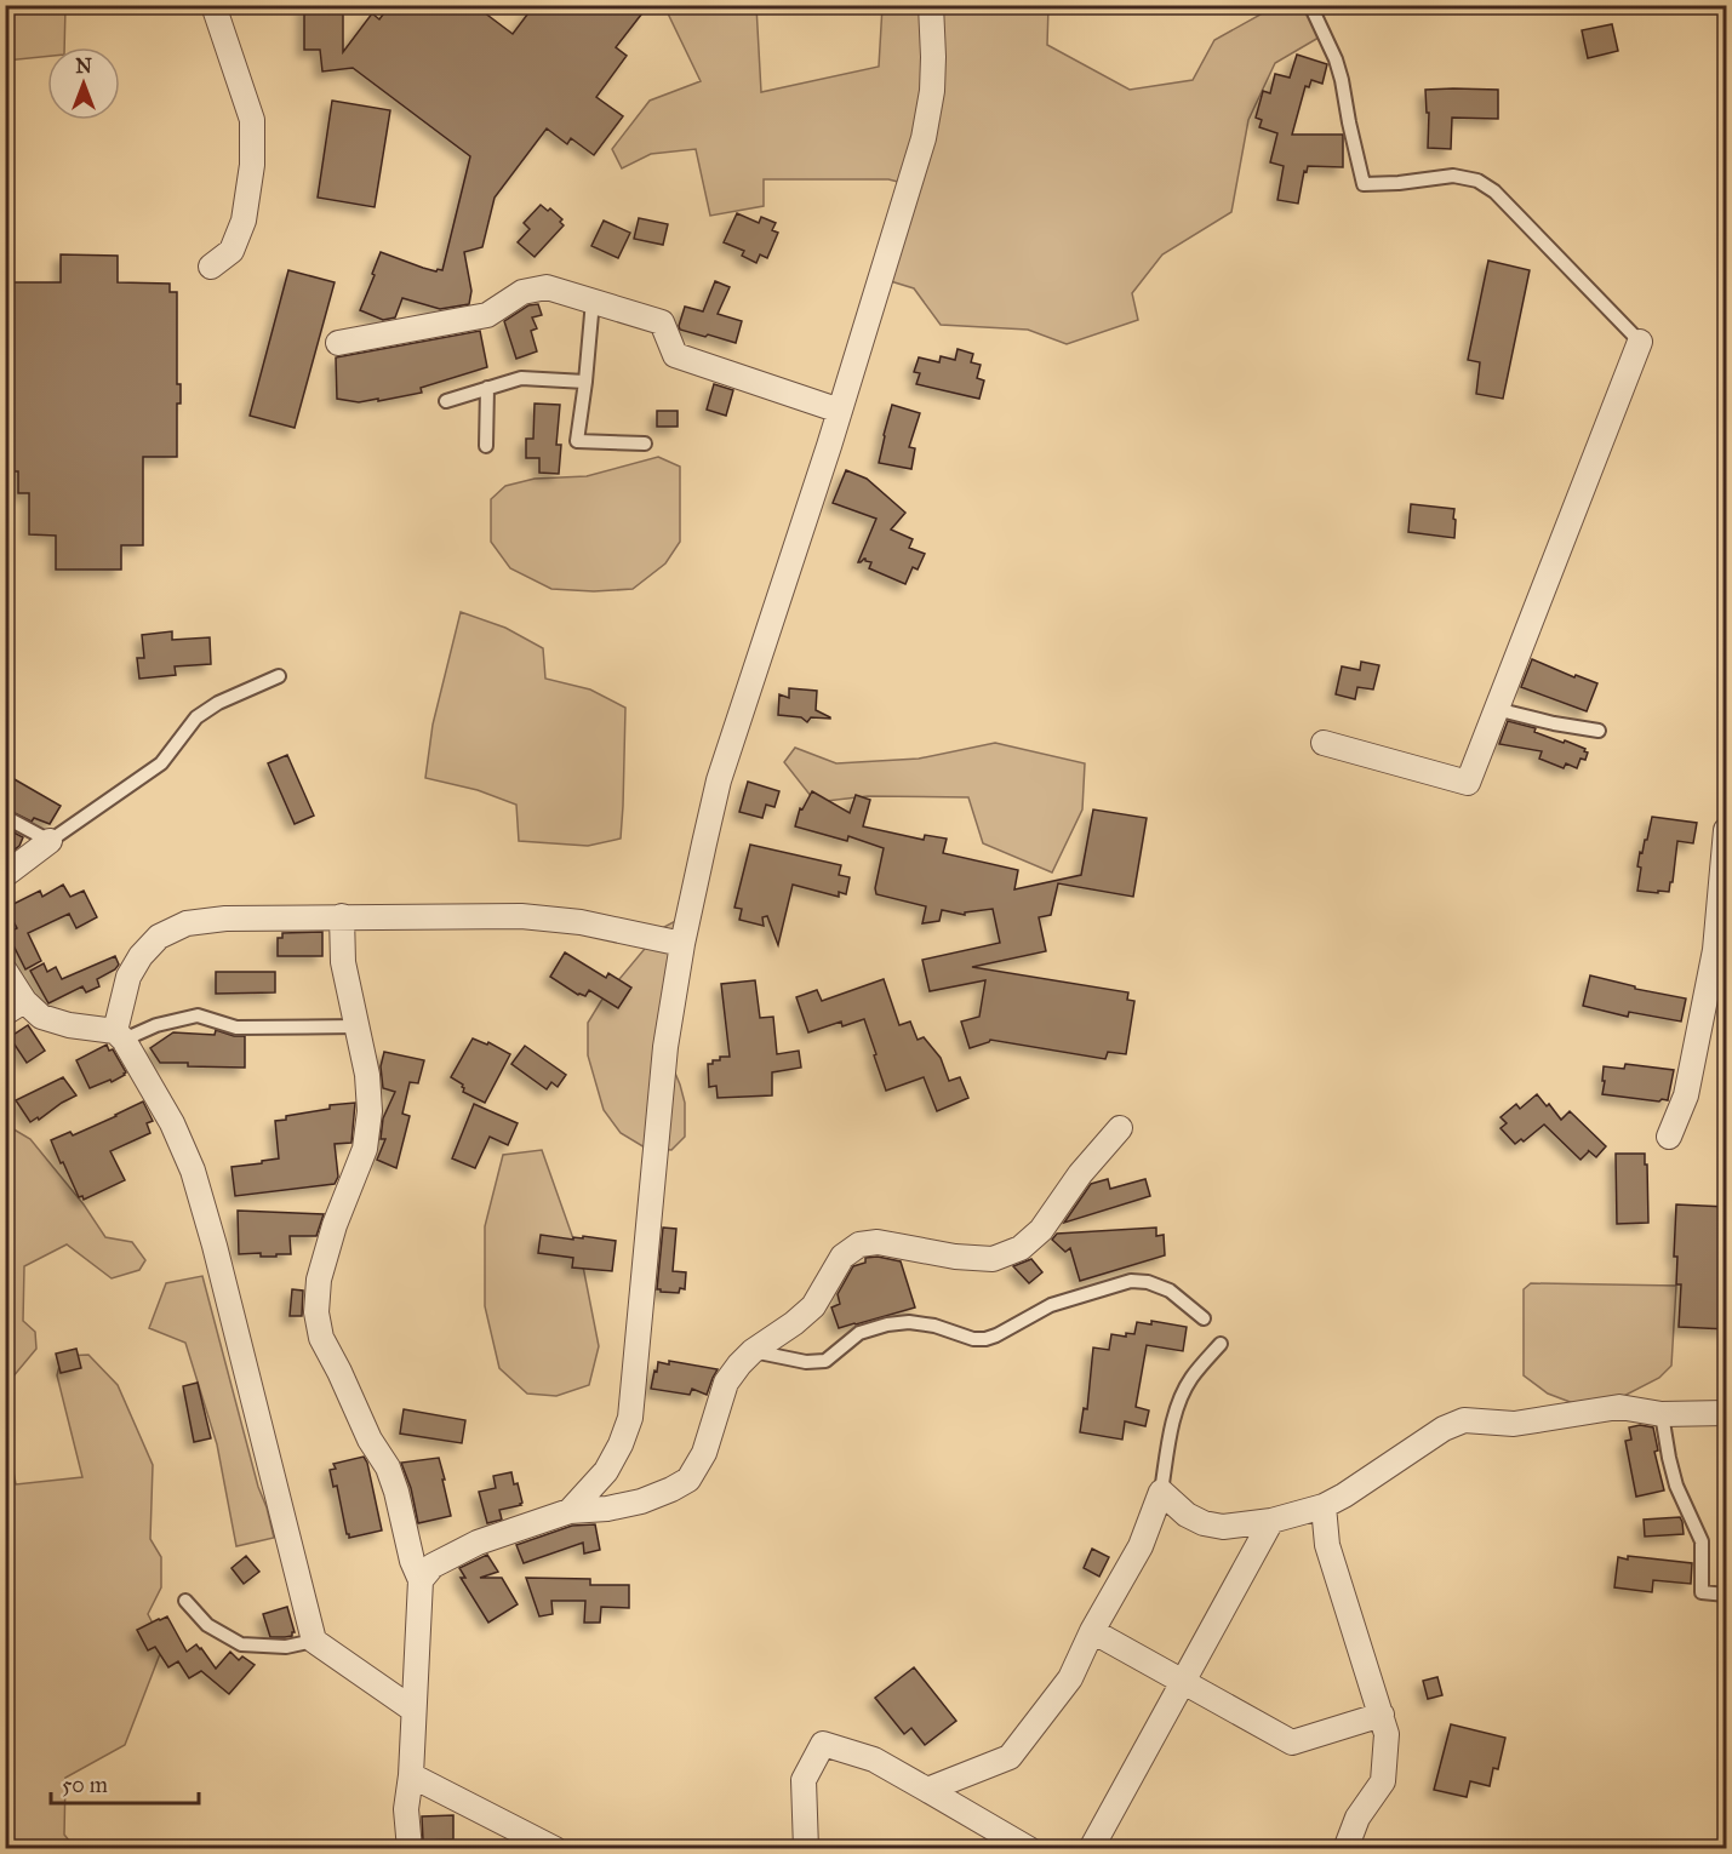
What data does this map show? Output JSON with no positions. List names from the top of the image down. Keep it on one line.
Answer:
{"scale_bar":"50 m","north":"top"}
